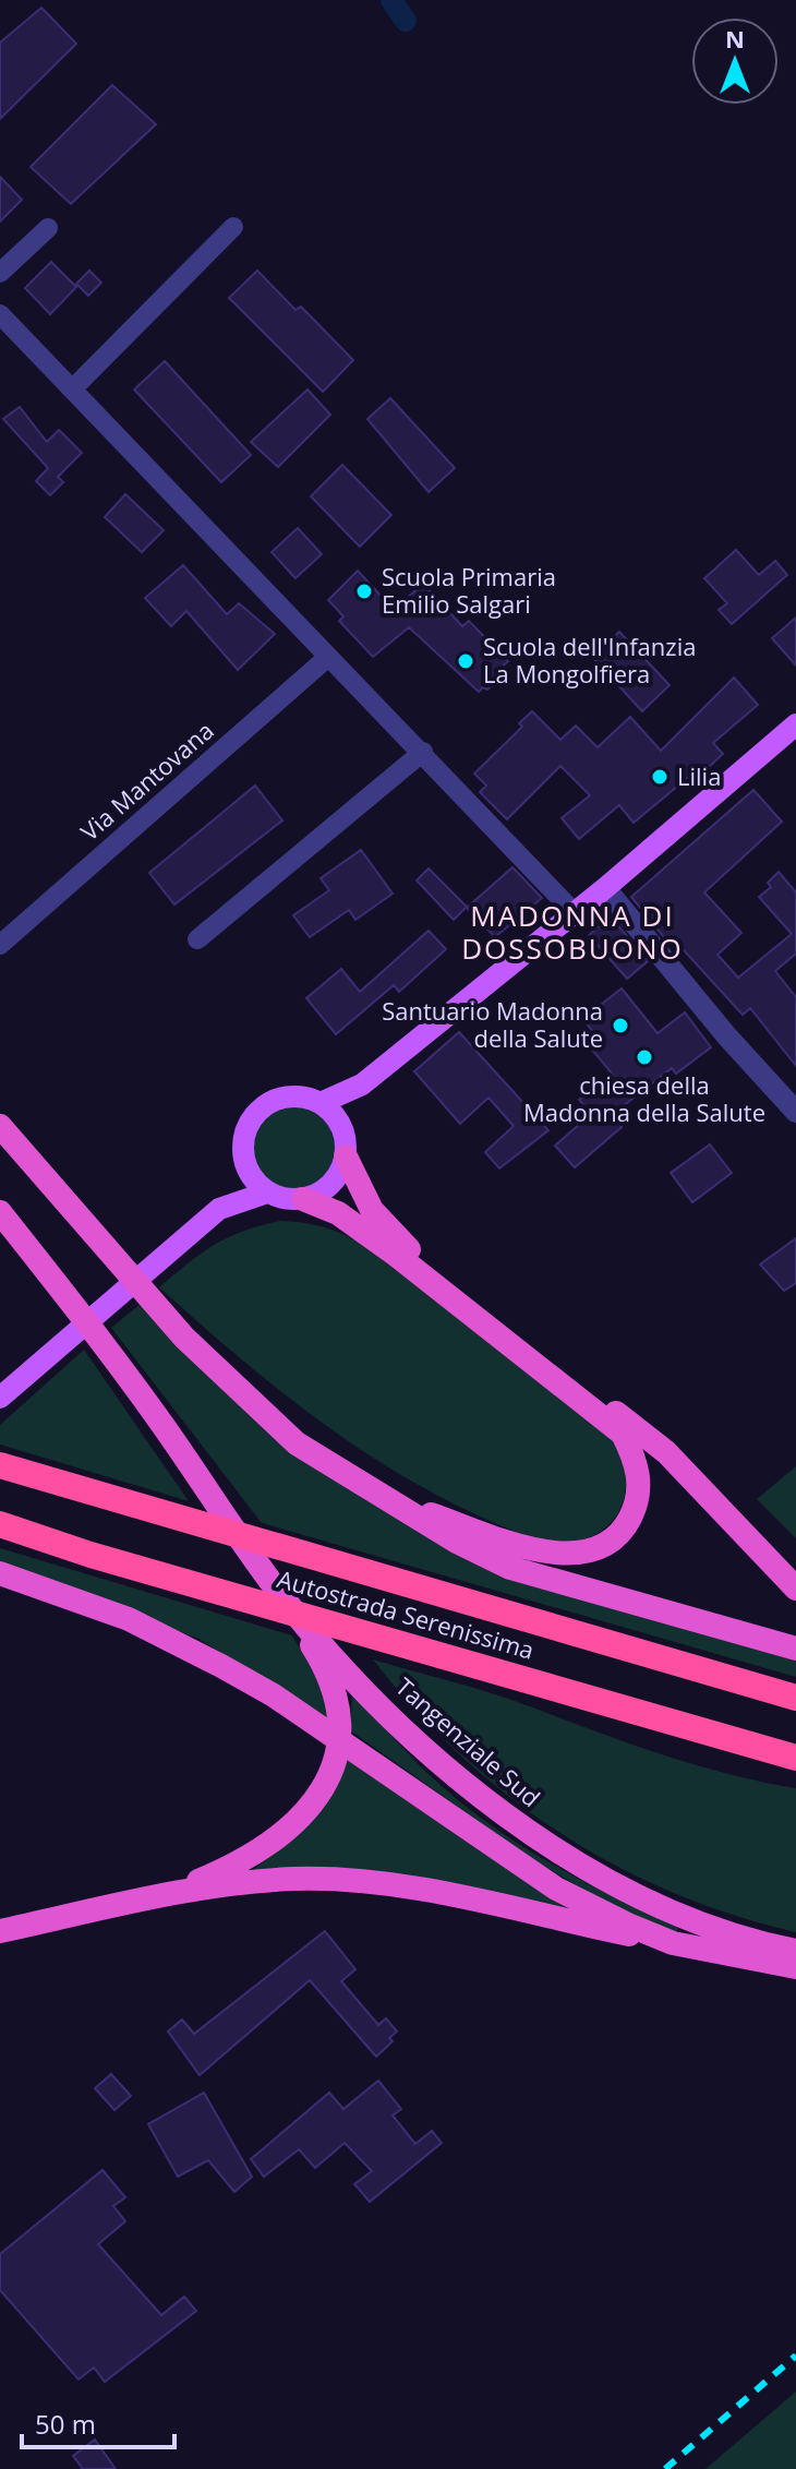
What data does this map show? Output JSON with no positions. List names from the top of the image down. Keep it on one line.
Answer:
{"streets":{"highway":["Autostrada Serenissima","Tangenziale Sud"],"street":["Via Mantovana"]},"districts":["MADONNA DI DOSSOBUONO"],"places":["Scuola Primaria Emilio Salgari","Scuola dell'Infanzia La Mongolfiera","Lilia","Santuario Madonna della Salute","chiesa della Madonna della Salute"],"scale_bar":"50 m","north":"top"}
